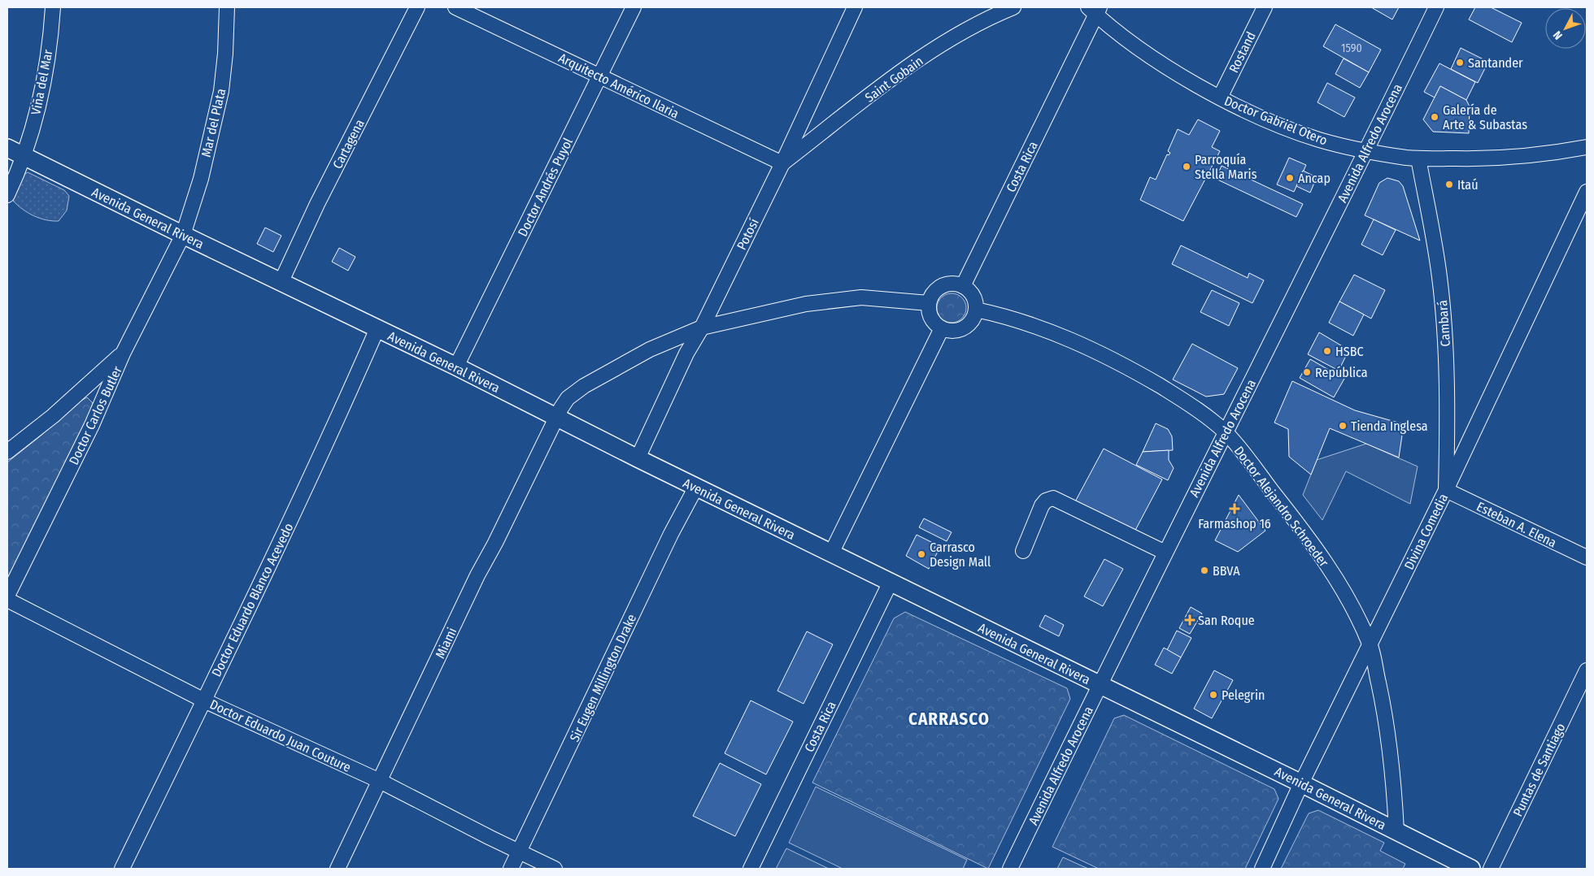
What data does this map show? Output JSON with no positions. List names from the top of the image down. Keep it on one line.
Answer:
{"streets":{"main road":["Avenida General Rivera"],"street":["Rostand","Saint Gobain","Viña del Mar","Arquitecto Américo Ilaria","Doctor Gabriel Otero","Mar del Plata","Avenida Alfredo Arocena","Cartagena","Costa Rica","Doctor Andrés Puyol","Potosí","Cambará","Doctor Carlos Butler","Doctor Alejandro Schroeder","Esteban A. Elena","Divina Comedia","Doctor Eduardo Blanco Acevedo","Miami","Sir Eugen Millington Drake","Doctor Eduardo Juan Couture","Puntas de Santiago"]},"crossings":[["Rostand","Doctor Gabriel Otero"],["Saint Gobain","Arquitecto Américo Ilaria"],["Saint Gobain","Potosí"],["Viña del Mar","Avenida General Rivera"],["Arquitecto Américo Ilaria","Doctor Andrés Puyol"],["Arquitecto Américo Ilaria","Potosí"],["Doctor Gabriel Otero","Avenida Alfredo Arocena"],["Doctor Gabriel Otero","Costa Rica"],["Doctor Gabriel Otero","Cambará"],["Mar del Plata","Avenida General Rivera"],["Mar del Plata","Doctor Carlos Butler"],["Avenida Alfredo Arocena","Avenida General Rivera"],["Avenida Alfredo Arocena","Doctor Alejandro Schroeder"],["Cartagena","Avenida General Rivera"],["Costa Rica","Avenida General Rivera"],["Costa Rica","Doctor Alejandro Schroeder"],["Doctor Andrés Puyol","Avenida General Rivera"],["Avenida General Rivera","Potosí"],["Avenida General Rivera","Doctor Carlos Butler"],["Avenida General Rivera","Doctor Alejandro Schroeder"],["Avenida General Rivera","Divina Comedia"],["Avenida General Rivera","Doctor Eduardo Blanco Acevedo"],["Avenida General Rivera","Miami"],["Avenida General Rivera","Sir Eugen Millington Drake"],["Cambará","Esteban A. Elena"],["Cambará","Divina Comedia"],["Doctor Alejandro Schroeder","Divina Comedia"],["Esteban A. Elena","Divina Comedia"],["Doctor Eduardo Blanco Acevedo","Doctor Eduardo Juan Couture"],["Miami","Doctor Eduardo Juan Couture"],["Sir Eugen Millington Drake","Doctor Eduardo Juan Couture"]],"districts":["CARRASCO"],"places":{"other":["Santander","Galería de Arte & Subastas","Parroquía Stella Maris","Ancap","Itaú","HSBC","República","Tienda Inglesa","Carrasco Design Mall","BBVA","Pelegrin"],"health":["Farmashop 16","San Roque"]},"house_numbers":["1590"],"north":"bottom left"}
